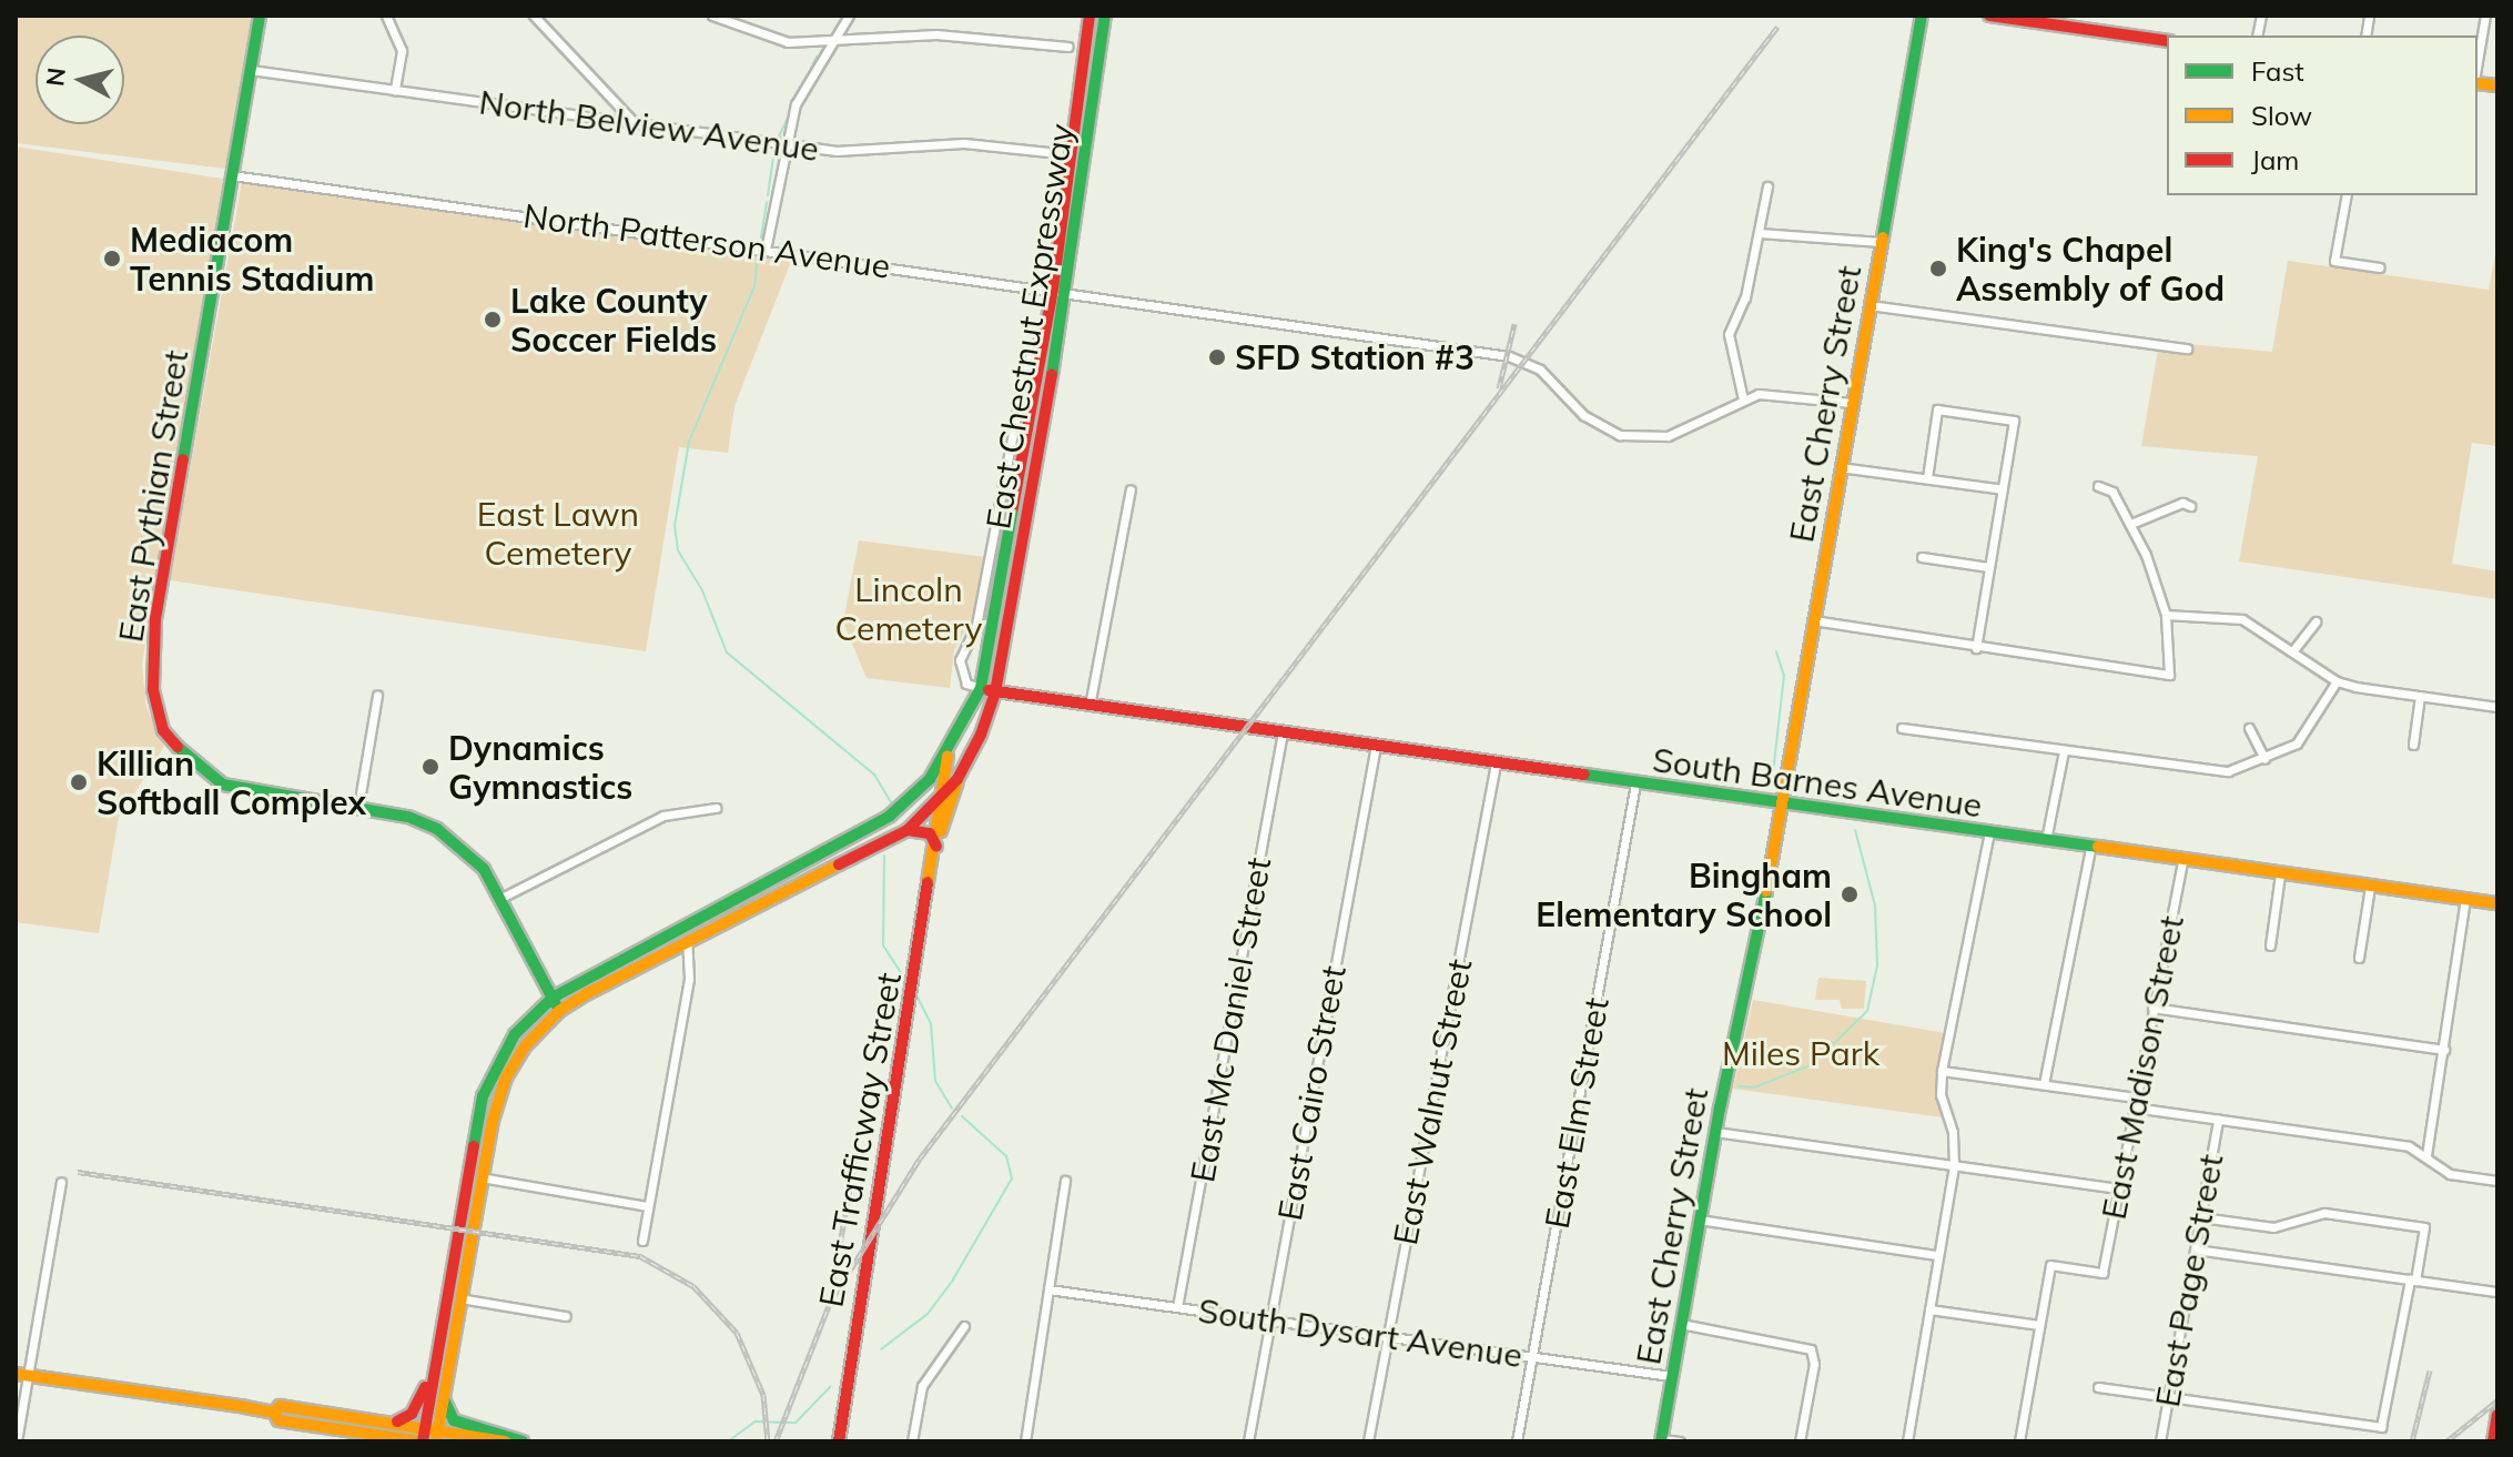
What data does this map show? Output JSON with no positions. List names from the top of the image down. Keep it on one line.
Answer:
{"streets":{"main road":["East Chestnut Expressway","East Cherry Street","East Pythian Street","South Barnes Avenue","East Trafficway Street"],"street":["North Belview Avenue","North Patterson Avenue","East Mc Daniel Street","East Madison Street","East Cairo Street","East Walnut Street","East Elm Street","East Page Street","South Dysart Avenue"]},"crossings":[["North Belview Avenue","East Pythian Street"],["North Patterson Avenue","East Chestnut Expressway"],["North Patterson Avenue","East Cherry Street"],["North Patterson Avenue","East Pythian Street"],["East Chestnut Expressway","East Pythian Street"],["East Chestnut Expressway","South Barnes Avenue"],["East Chestnut Expressway","East Trafficway Street"],["East Cherry Street","South Barnes Avenue"],["East Cherry Street","South Dysart Avenue"],["South Barnes Avenue","East Mc Daniel Street"],["South Barnes Avenue","East Madison Street"],["South Barnes Avenue","East Cairo Street"],["South Barnes Avenue","East Walnut Street"],["South Barnes Avenue","East Elm Street"],["East Mc Daniel Street","South Dysart Avenue"],["East Cairo Street","South Dysart Avenue"],["East Walnut Street","South Dysart Avenue"],["East Elm Street","South Dysart Avenue"]],"parks":["East Lawn Cemetery","Lincoln Cemetery","Miles Park"],"places":["Mediacom Tennis Stadium","King's Chapel Assembly of God","Lake County Soccer Fields","SFD Station #3","Dynamics Gymnastics","Killian Softball Complex","Bingham Elementary School"],"legend":["Fast","Slow","Jam"],"north":"left"}
